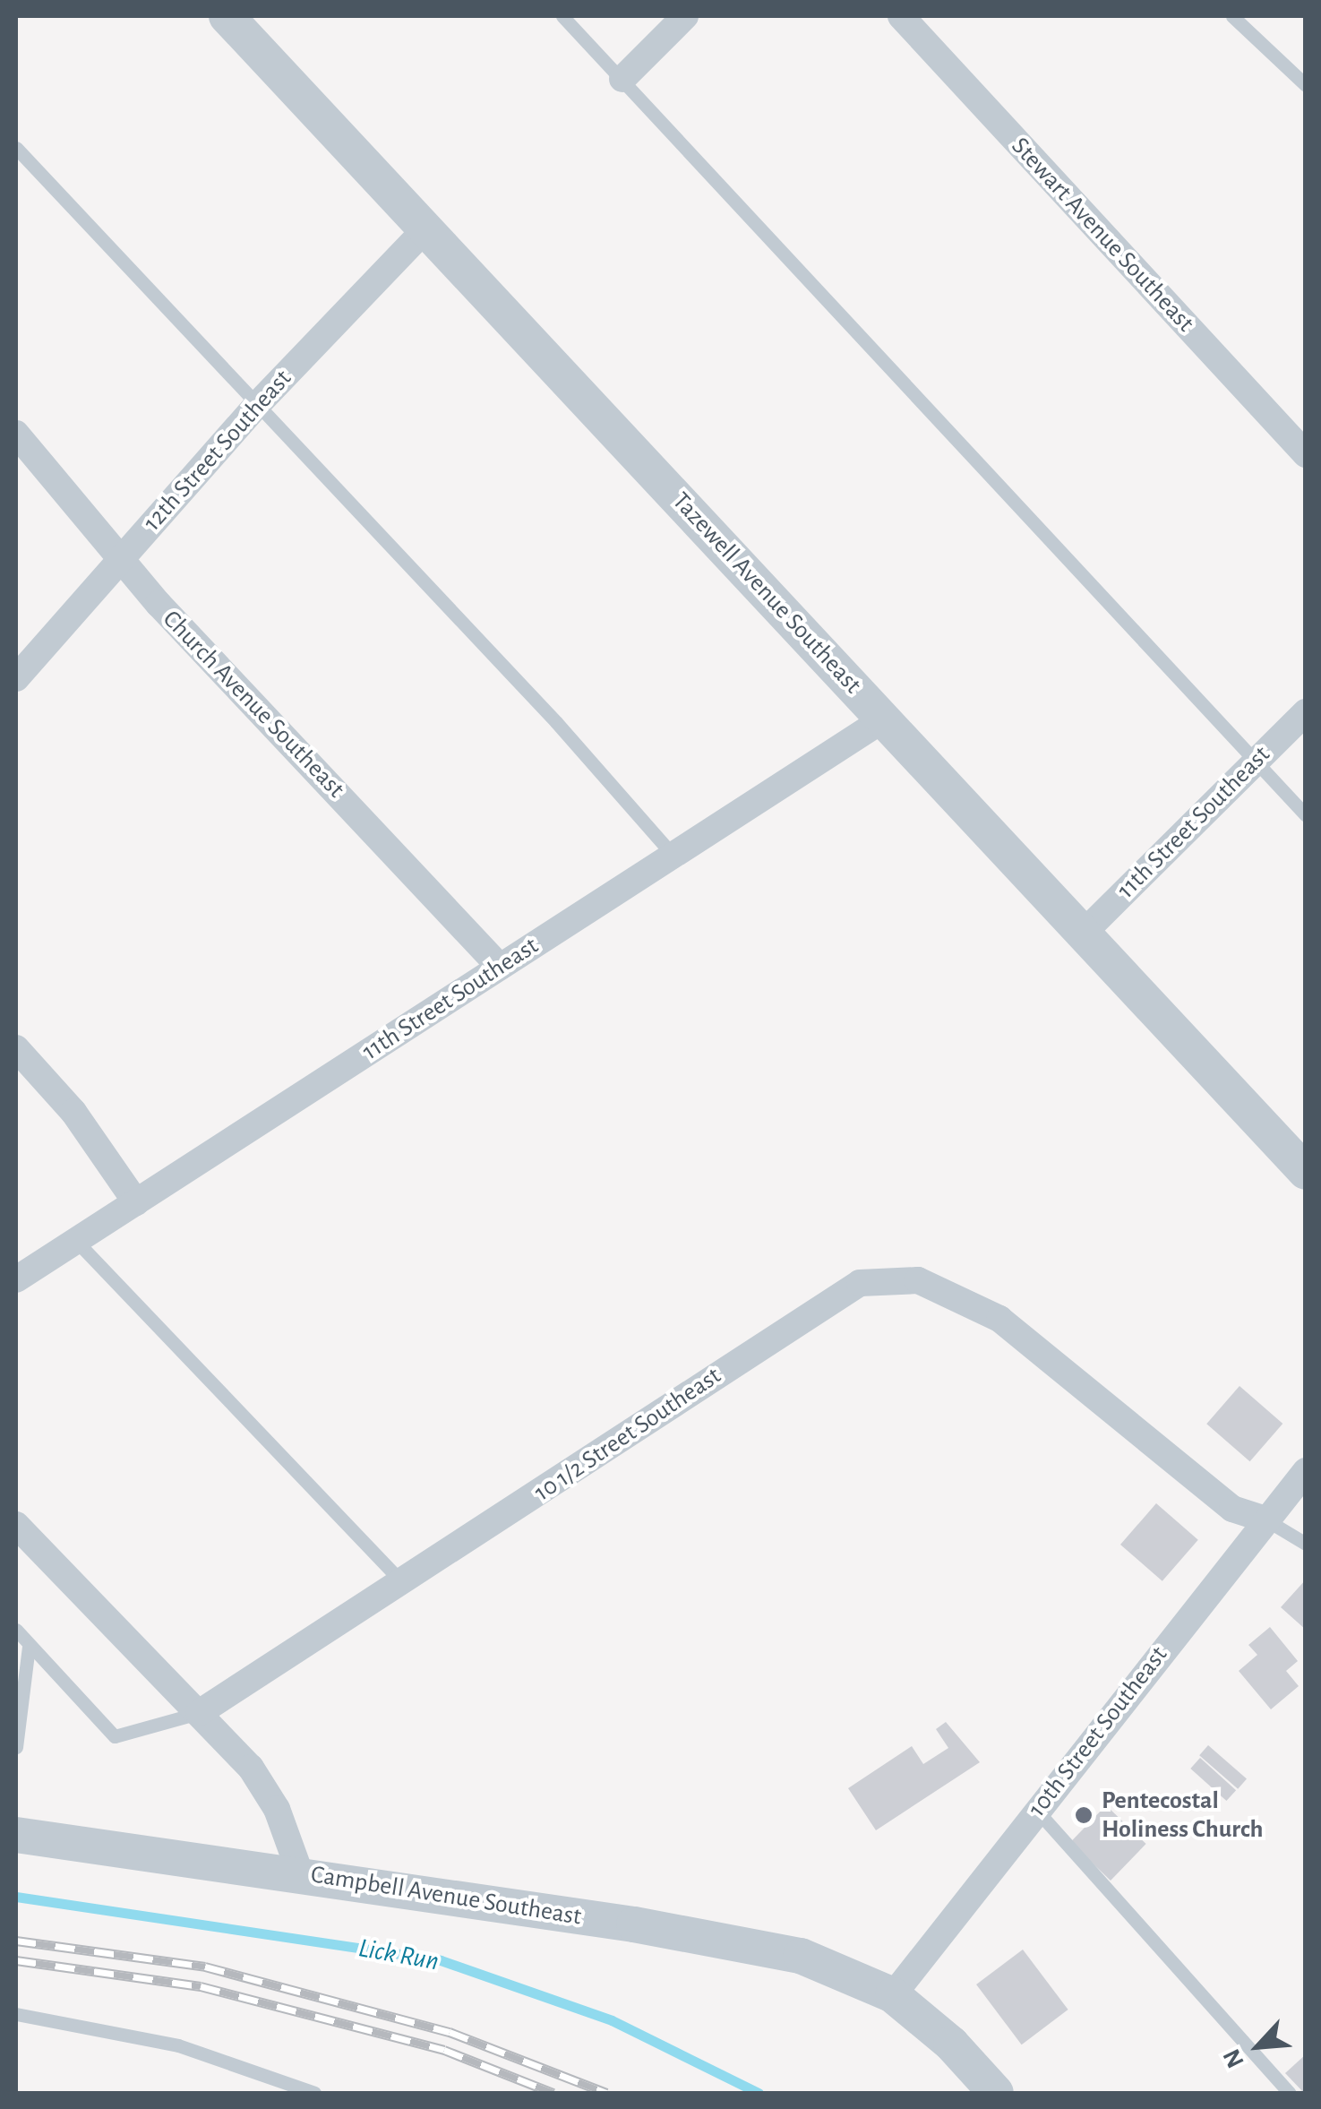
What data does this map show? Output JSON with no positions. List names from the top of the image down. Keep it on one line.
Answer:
{"streets":{"street":["Stewart Avenue Southeast","12th Street Southeast","Tazewell Avenue Southeast","Church Avenue Southeast","11th Street Southeast","10 1/2 Street Southeast","10th Street Southeast","Campbell Avenue Southeast"]},"crossings":[["12th Street Southeast","Tazewell Avenue Southeast"],["12th Street Southeast","Church Avenue Southeast"],["Tazewell Avenue Southeast","11th Street Southeast"],["Church Avenue Southeast","11th Street Southeast"],["10 1/2 Street Southeast","10th Street Southeast"],["10 1/2 Street Southeast","Campbell Avenue Southeast"],["10th Street Southeast","Campbell Avenue Southeast"]],"water":["Lick Run"],"places":["Pentecostal Holiness Church"],"north":"bottom left"}
